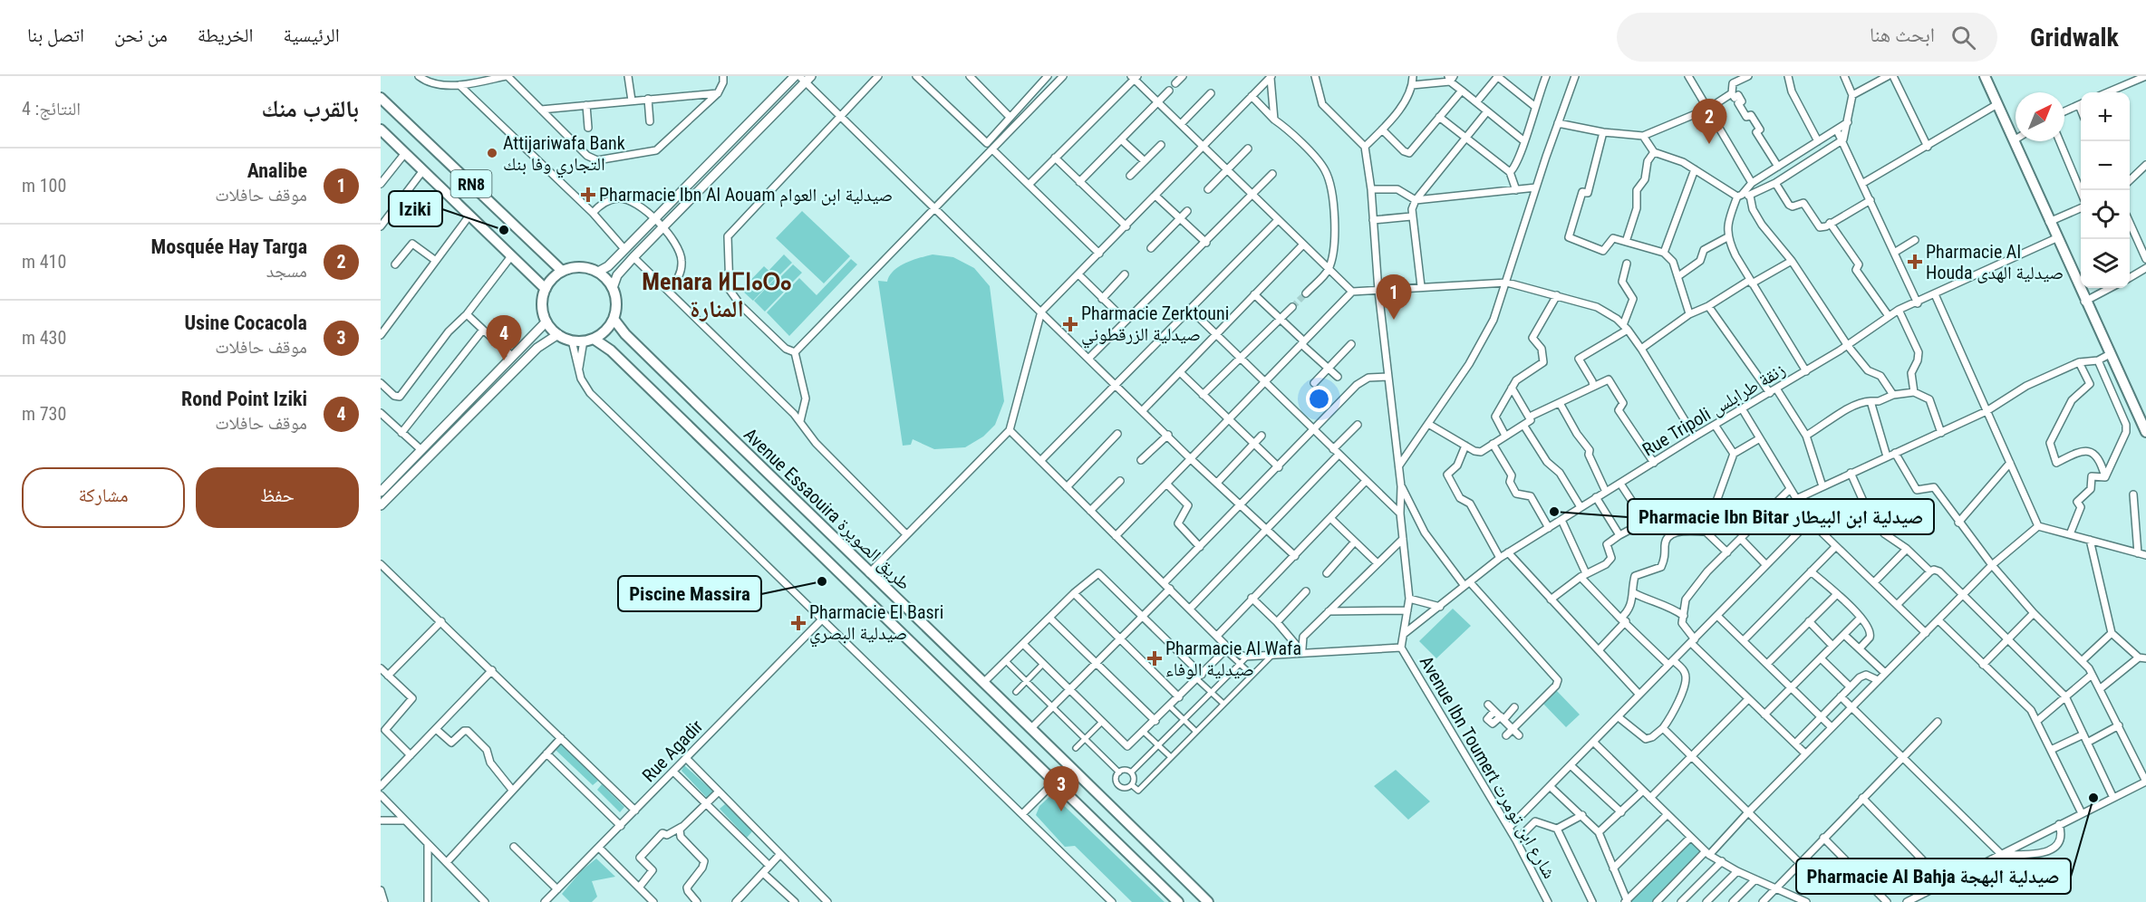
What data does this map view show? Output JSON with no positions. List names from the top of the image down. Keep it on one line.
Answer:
{"streets":{"main road":["RN8","Avenue Essaouira طريق الصويرة"],"street":["Rue Tripoli زنقة طرابلس","Rue Agadir","Avenue Ibn Toumert شارع ابن تومرت"]},"crossings":[["RN8","Avenue Essaouira طريق الصويرة"]],"districts":["Menara ⵍⵎⵏⴰⵔⴰ المنارة"],"places":{"other":["Attijariwafa Bank التجاري وفا بنك","Iziki","Pharmacie Ibn Bitar صيدلية ابن البيطار","Piscine Massira","Pharmacie Al Bahja صيدلية البهجة"],"health":["Pharmacie Ibn Al Aouam صيدلية ابن العوام","Pharmacie Al Houda صيدلية الهدى","Pharmacie Zerktouni صيدلية الزرقطوني","Pharmacie El Basri صيدلية البصري","Pharmacie Al Wafa صيدلية الوفاء"]},"north":"top right","page":{"header":"Gridwalk","search":"ابحث هنا","nav":["الرئيسية","الخريطة","من نحن","اتصل بنا"],"heading":["بالقرب منك","النتائج: 4"],"map_buttons":["+","−"],"pins":["2","1","4","3"],"list":[{"mark":"1","name":"Analibe","note":"موقف حافلات","value":"100 m"},{"mark":"2","name":"Mosquée Hay Targa","note":"مسجد","value":"410 m"},{"mark":"3","name":"Usine Cocacola","note":"موقف حافلات","value":"430 m"},{"mark":"4","name":"Rond Point Iziki","note":"موقف حافلات","value":"730 m"}],"buttons":["حفظ","مشاركة"]}}
